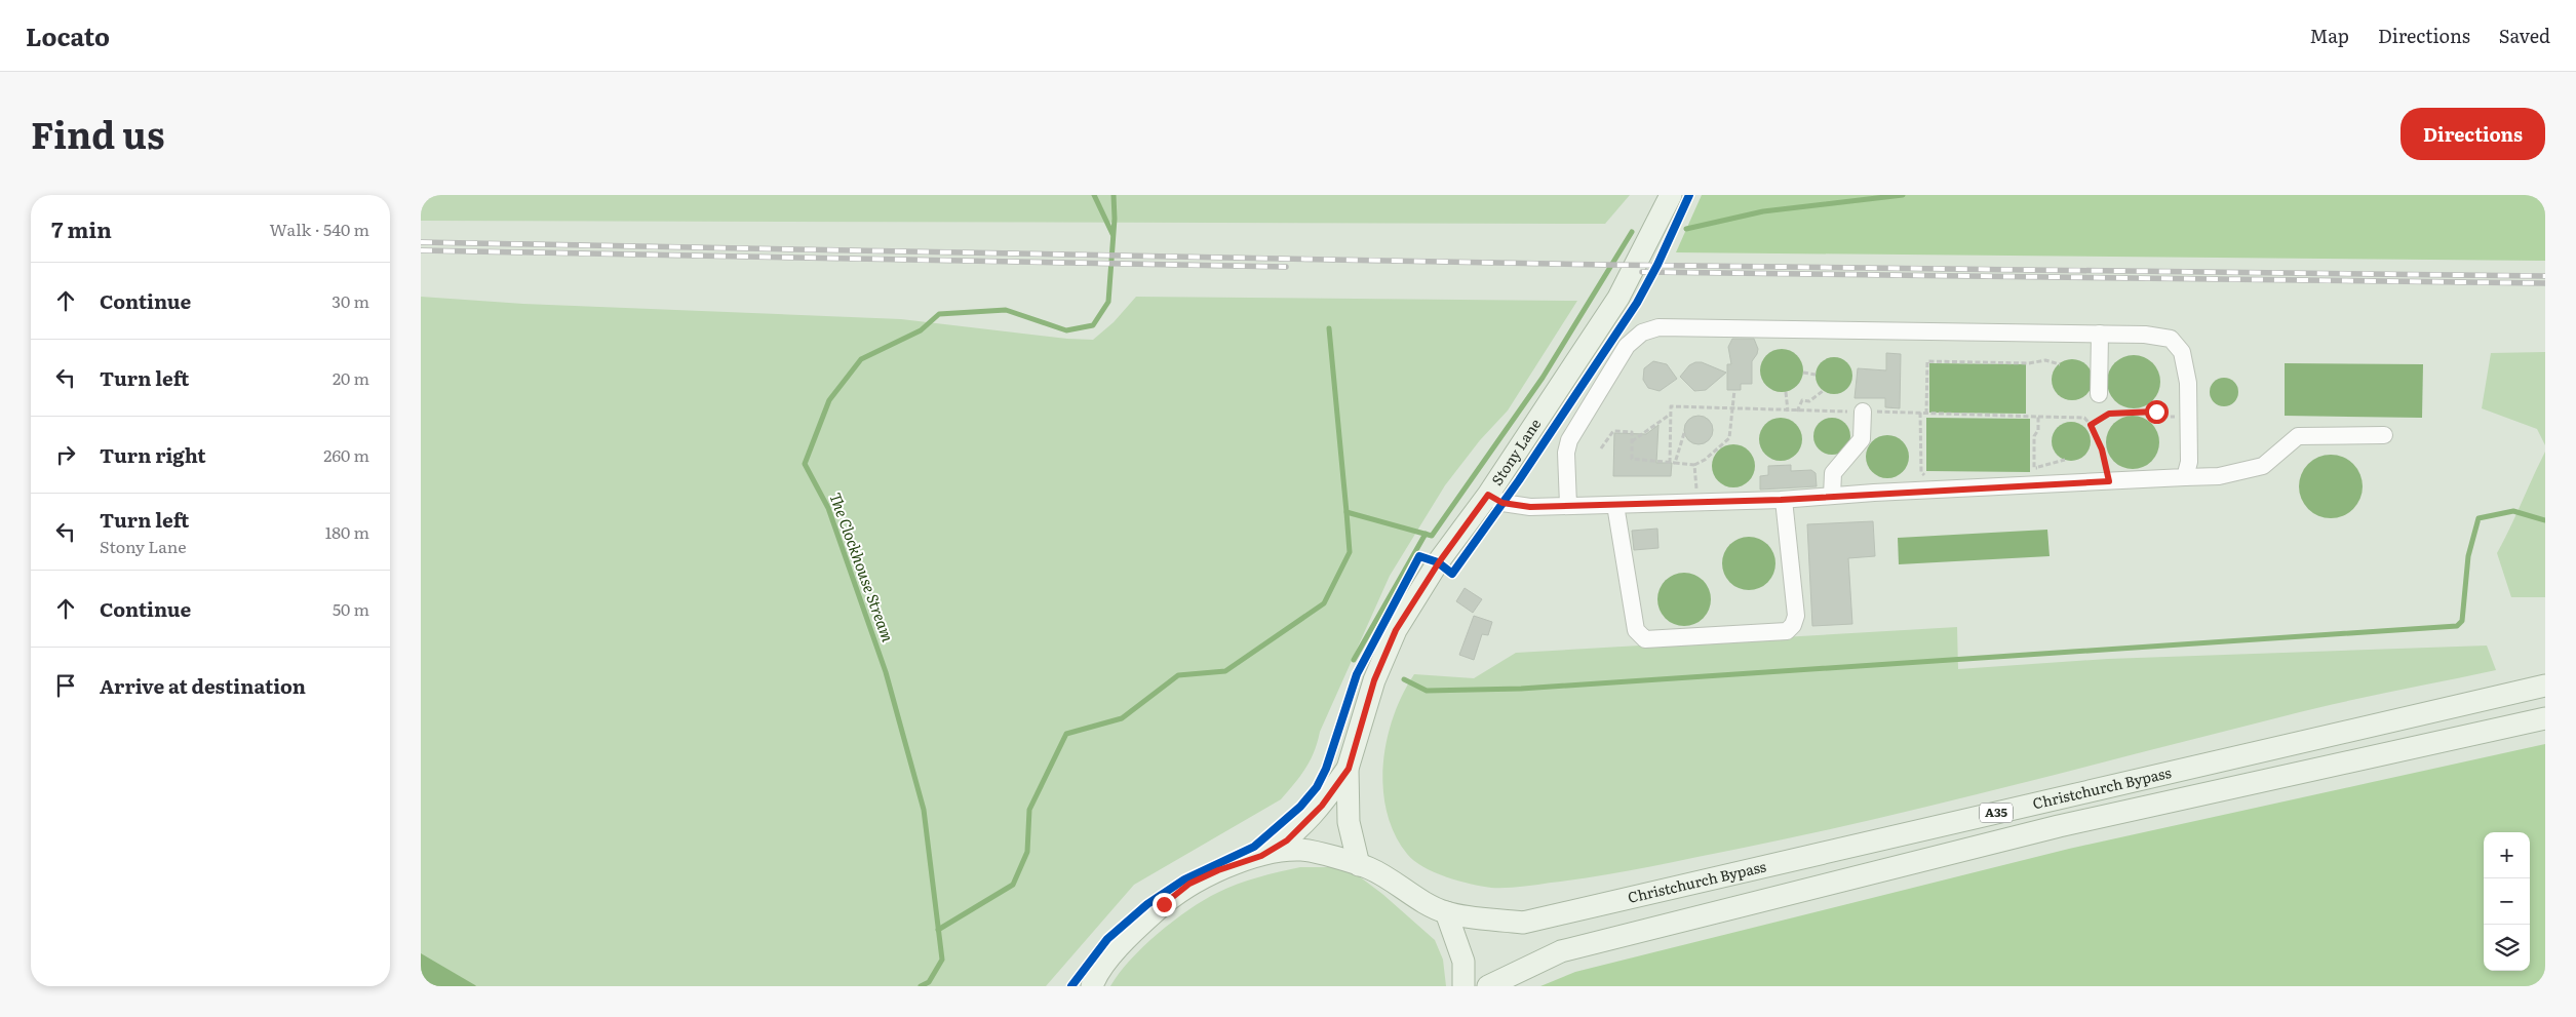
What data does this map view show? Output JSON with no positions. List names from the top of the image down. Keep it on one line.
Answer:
{"streets":{"main road":["Stony Lane","Christchurch Bypass","A35"]},"water":["The Clockhouse Stream"],"page":{"header":"Locato","nav":["Map","Directions","Saved"],"title":"Find us","buttons":"Directions","heading":["7 min","Walk · 540 m"],"list":[["Continue","30 m"],["Turn left","20 m"],["Turn right","260 m"],["Turn left","Stony Lane","180 m"],["Continue","50 m"],"Arrive at destination"],"map_buttons":["+","−"]}}
